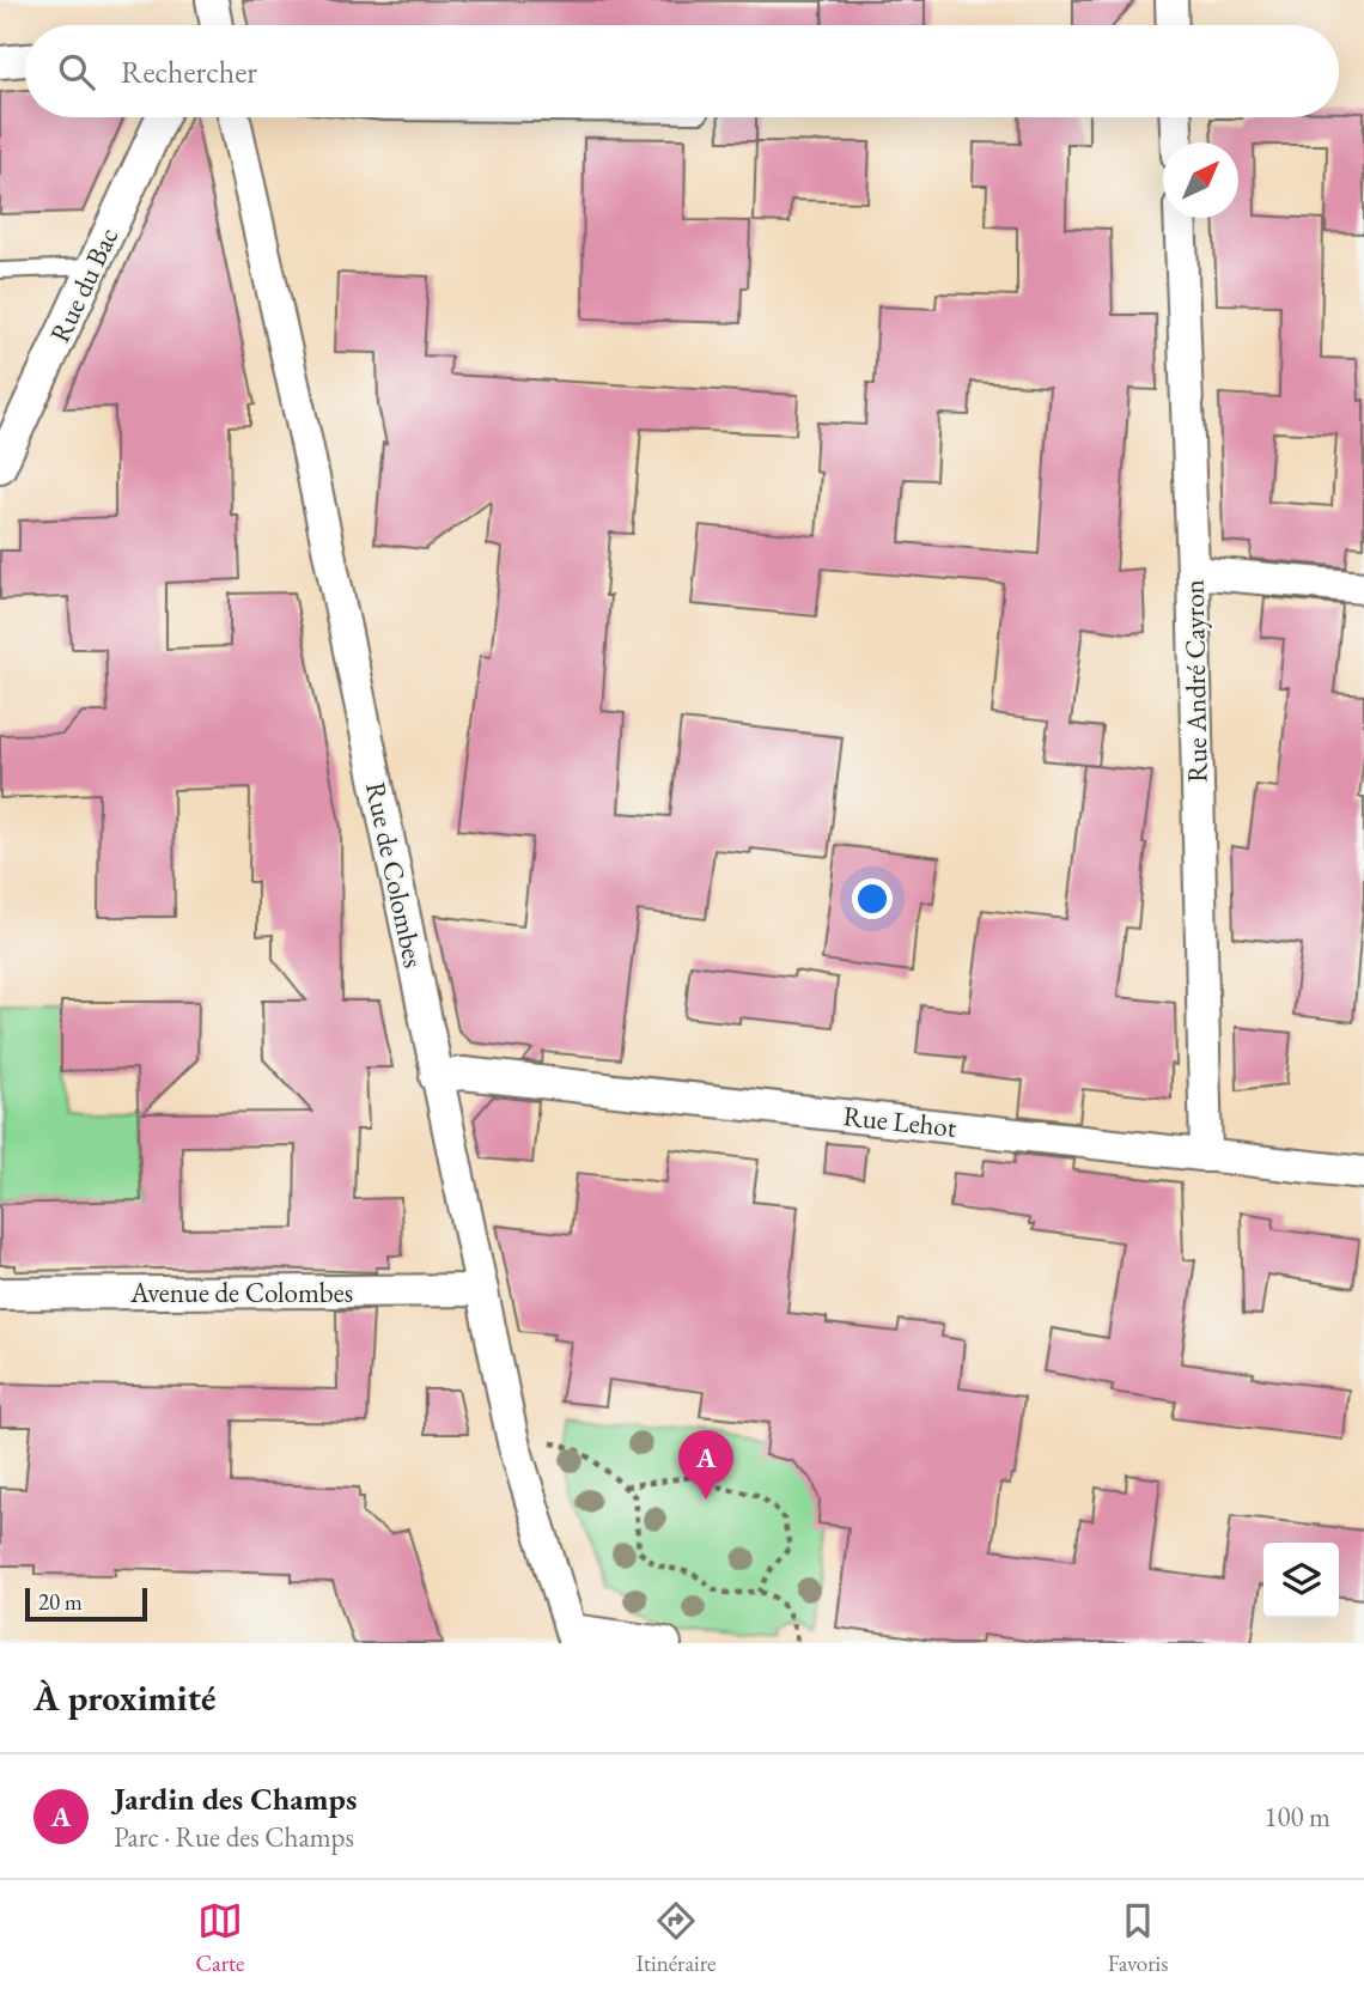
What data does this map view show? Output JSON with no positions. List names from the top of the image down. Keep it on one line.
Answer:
{"streets":{"street":["Rue du Bac","Rue André Cayron","Rue de Colombes","Rue Lehot","Avenue de Colombes"]},"crossings":[["Rue André Cayron","Rue Lehot"],["Rue de Colombes","Rue Lehot"],["Rue de Colombes","Avenue de Colombes"]],"scale_bar":"20 m","north":"top right","page":{"search":"Rechercher","pins":"A","scale":"20 m","heading":"À proximité","list":[{"mark":"A","name":"Jardin des Champs","note":"Parc · Rue des Champs","value":"100 m"}],"nav":["Carte","Itinéraire","Favoris"]}}
